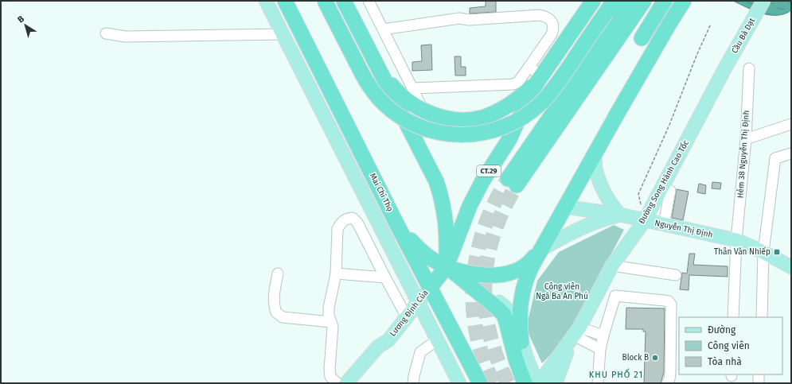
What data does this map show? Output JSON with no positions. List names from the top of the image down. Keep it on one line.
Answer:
{"streets":{"highway":["CT.29","Mai Chí Thọ"],"main road":["Cầu Bà Dạt","Đường Song Hành Cao Tốc","Nguyễn Thị Định","Lương Định Của"],"street":["Hẻm 38 Nguyễn Thị Định"]},"crossings":[["Cầu Bà Dạt","Đường Song Hành Cao Tốc"],["Hẻm 38 Nguyễn Thị Định","Nguyễn Thị Định"],["Đường Song Hành Cao Tốc","Nguyễn Thị Định"],["Mai Chí Thọ","Lương Định Của"]],"districts":["KHU PHỐ 21"],"parks":["Công viên Ngã Ba An Phú"],"places":{"transit":["Thân Văn Nhiếp"],"other":["Block B"]},"legend":["Đường","Công viên","Tòa nhà"],"north":"top left"}
